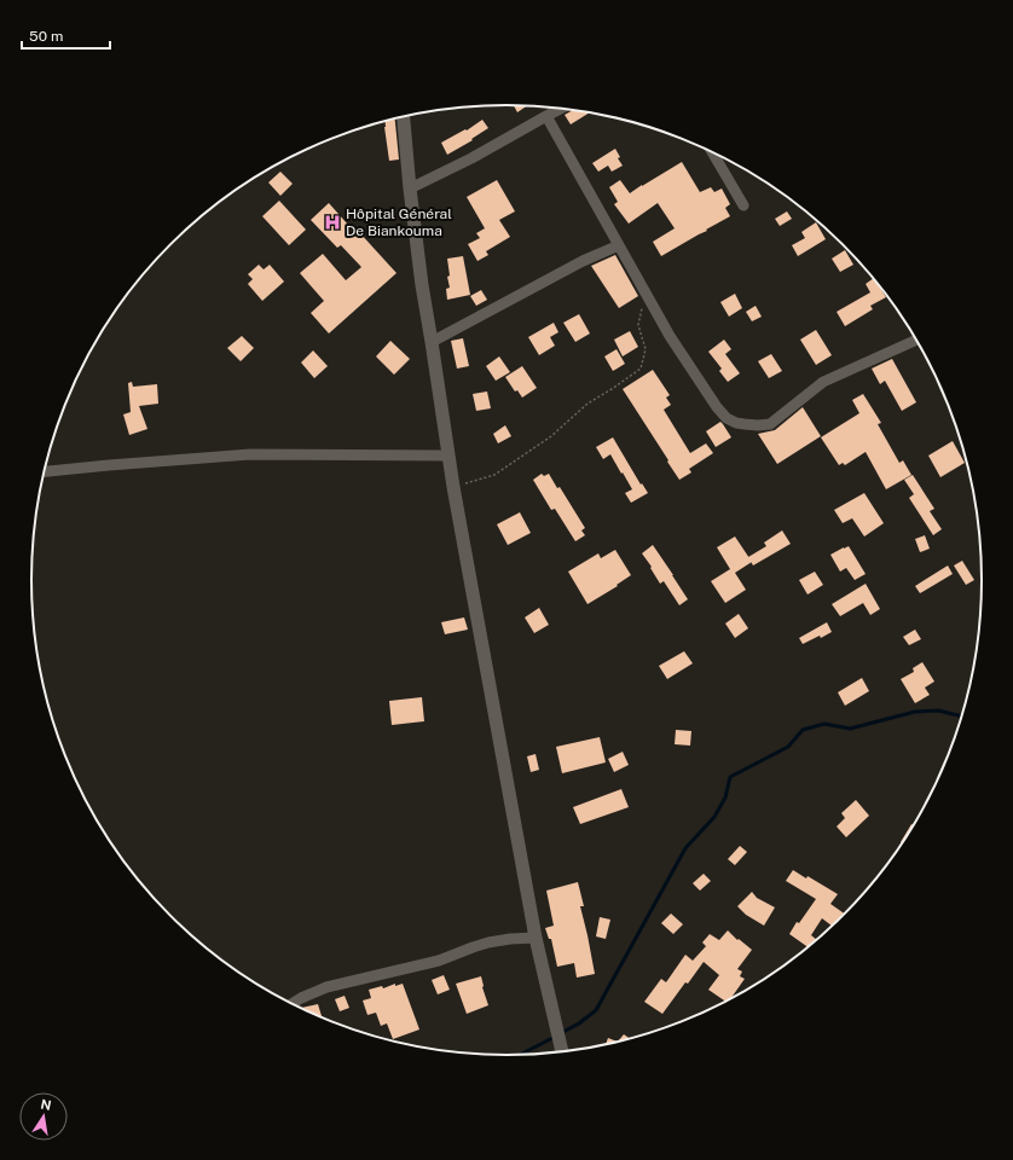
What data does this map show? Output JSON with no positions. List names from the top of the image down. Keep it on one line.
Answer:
{"places":{"hospital":["Hôpital Général De Biankouma"]},"scale_bar":"50 m","north":"top"}
